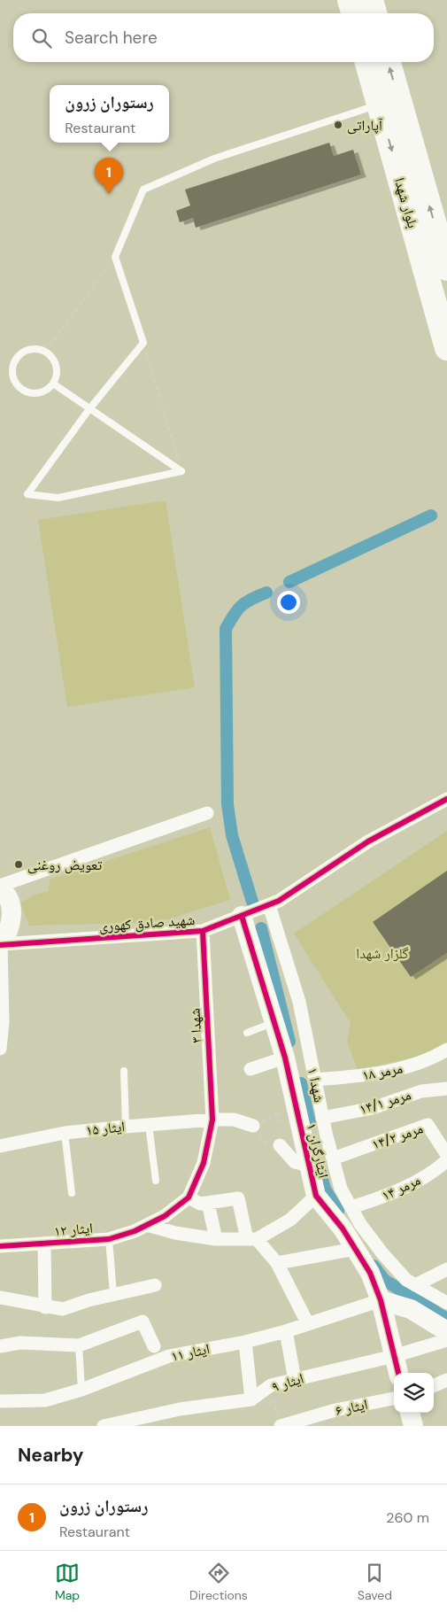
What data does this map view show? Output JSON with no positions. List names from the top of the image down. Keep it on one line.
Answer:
{"streets":{"highway":["بلوار شهدا"],"street":["شهید صادق کهوری","شهدا ۳","مرمر ۱۸","شهدا ۱","مرمر ۱۴/۱","ایثار ۱۵","مرمر ۱۴/۲","ایثارگران ۱","مرمر ۱۴","ایثار ۱۲","ایثار ۱۱","ایثار ۹","ایثار ۶"]},"crossings":[["شهید صادق کهوری","شهدا ۳"],["شهید صادق کهوری","شهدا ۱"],["شهید صادق کهوری","ایثارگران ۱"],["شهدا ۳","ایثار ۱۵"],["شهدا ۳","ایثار ۱۲"],["مرمر ۱۸","شهدا ۱"],["شهدا ۱","مرمر ۱۴/۱"],["شهدا ۱","مرمر ۱۴/۲"],["شهدا ۱","مرمر ۱۴"],["ایثارگران ۱","ایثار ۱۱"],["ایثارگران ۱","ایثار ۹"]],"parks":["گلزار شهدا"],"places":["آپاراتی","تعویض روغنی"],"page":{"search":"Search here","popup":["رستوران زرون","Restaurant"],"pins":"1","heading":"Nearby","list":[{"mark":"1","name":"رستوران زرون","note":"Restaurant","value":"260 m"}],"nav":["Map","Directions","Saved"]}}
